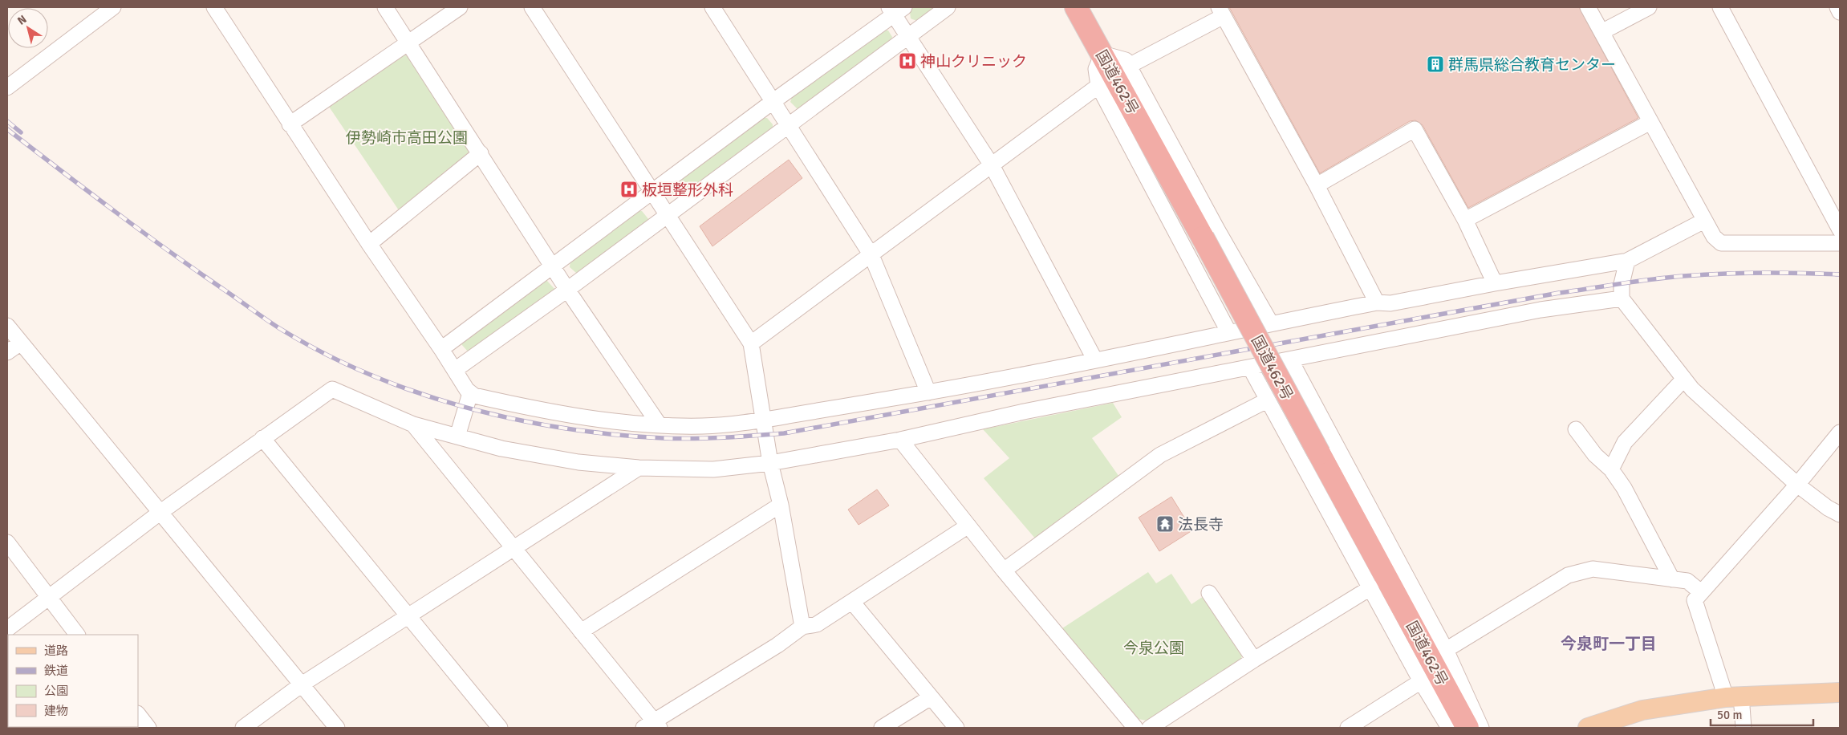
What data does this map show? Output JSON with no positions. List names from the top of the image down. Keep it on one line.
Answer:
{"streets":{"highway":["国道462号"]},"districts":["今泉町一丁目"],"parks":["伊勢崎市高田公園","今泉公園"],"places":{"hospital":["神山クリニック","板垣整形外科"],"building":["群馬県総合教育センター"],"temple":["法長寺"]},"legend":["道路","鉄道","公園","建物"],"scale_bar":"50 m","north":"top left"}
